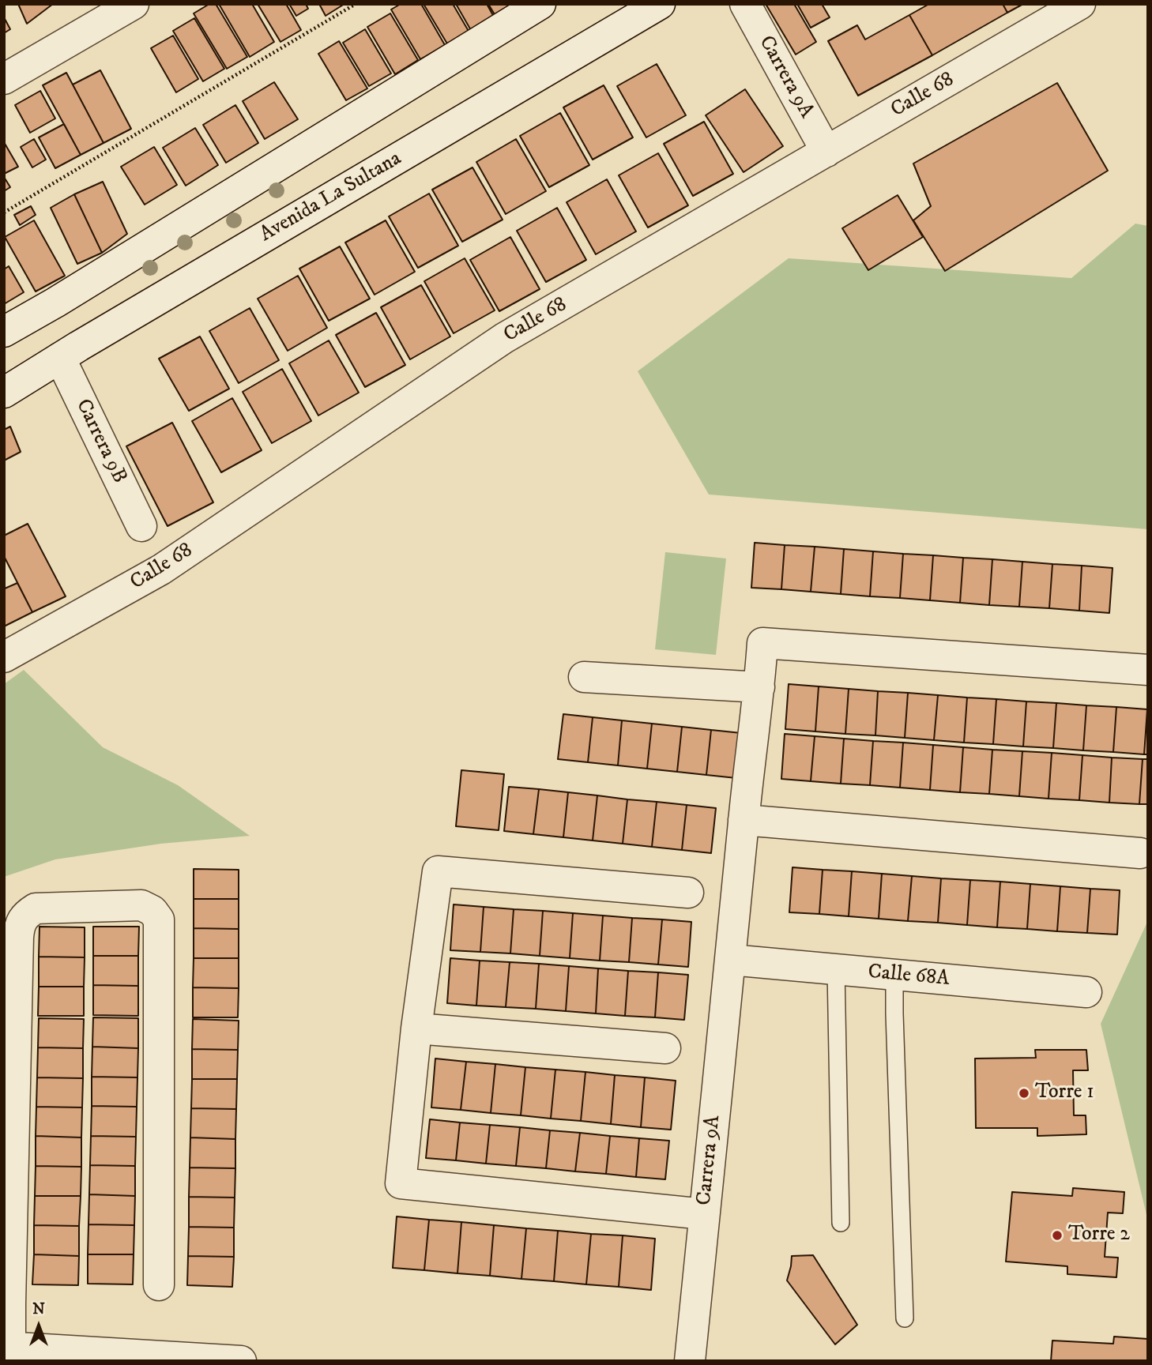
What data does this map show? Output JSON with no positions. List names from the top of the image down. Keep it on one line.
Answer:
{"streets":{"street":["Carrera 9A","Calle 68","Avenida La Sultana","Carrera 9B","Calle 68A"]},"crossings":[["Carrera 9A","Calle 68"],["Carrera 9A","Calle 68A"],["Avenida La Sultana","Carrera 9B"]],"places":["Torre 1","Torre 2"],"north":"top"}
